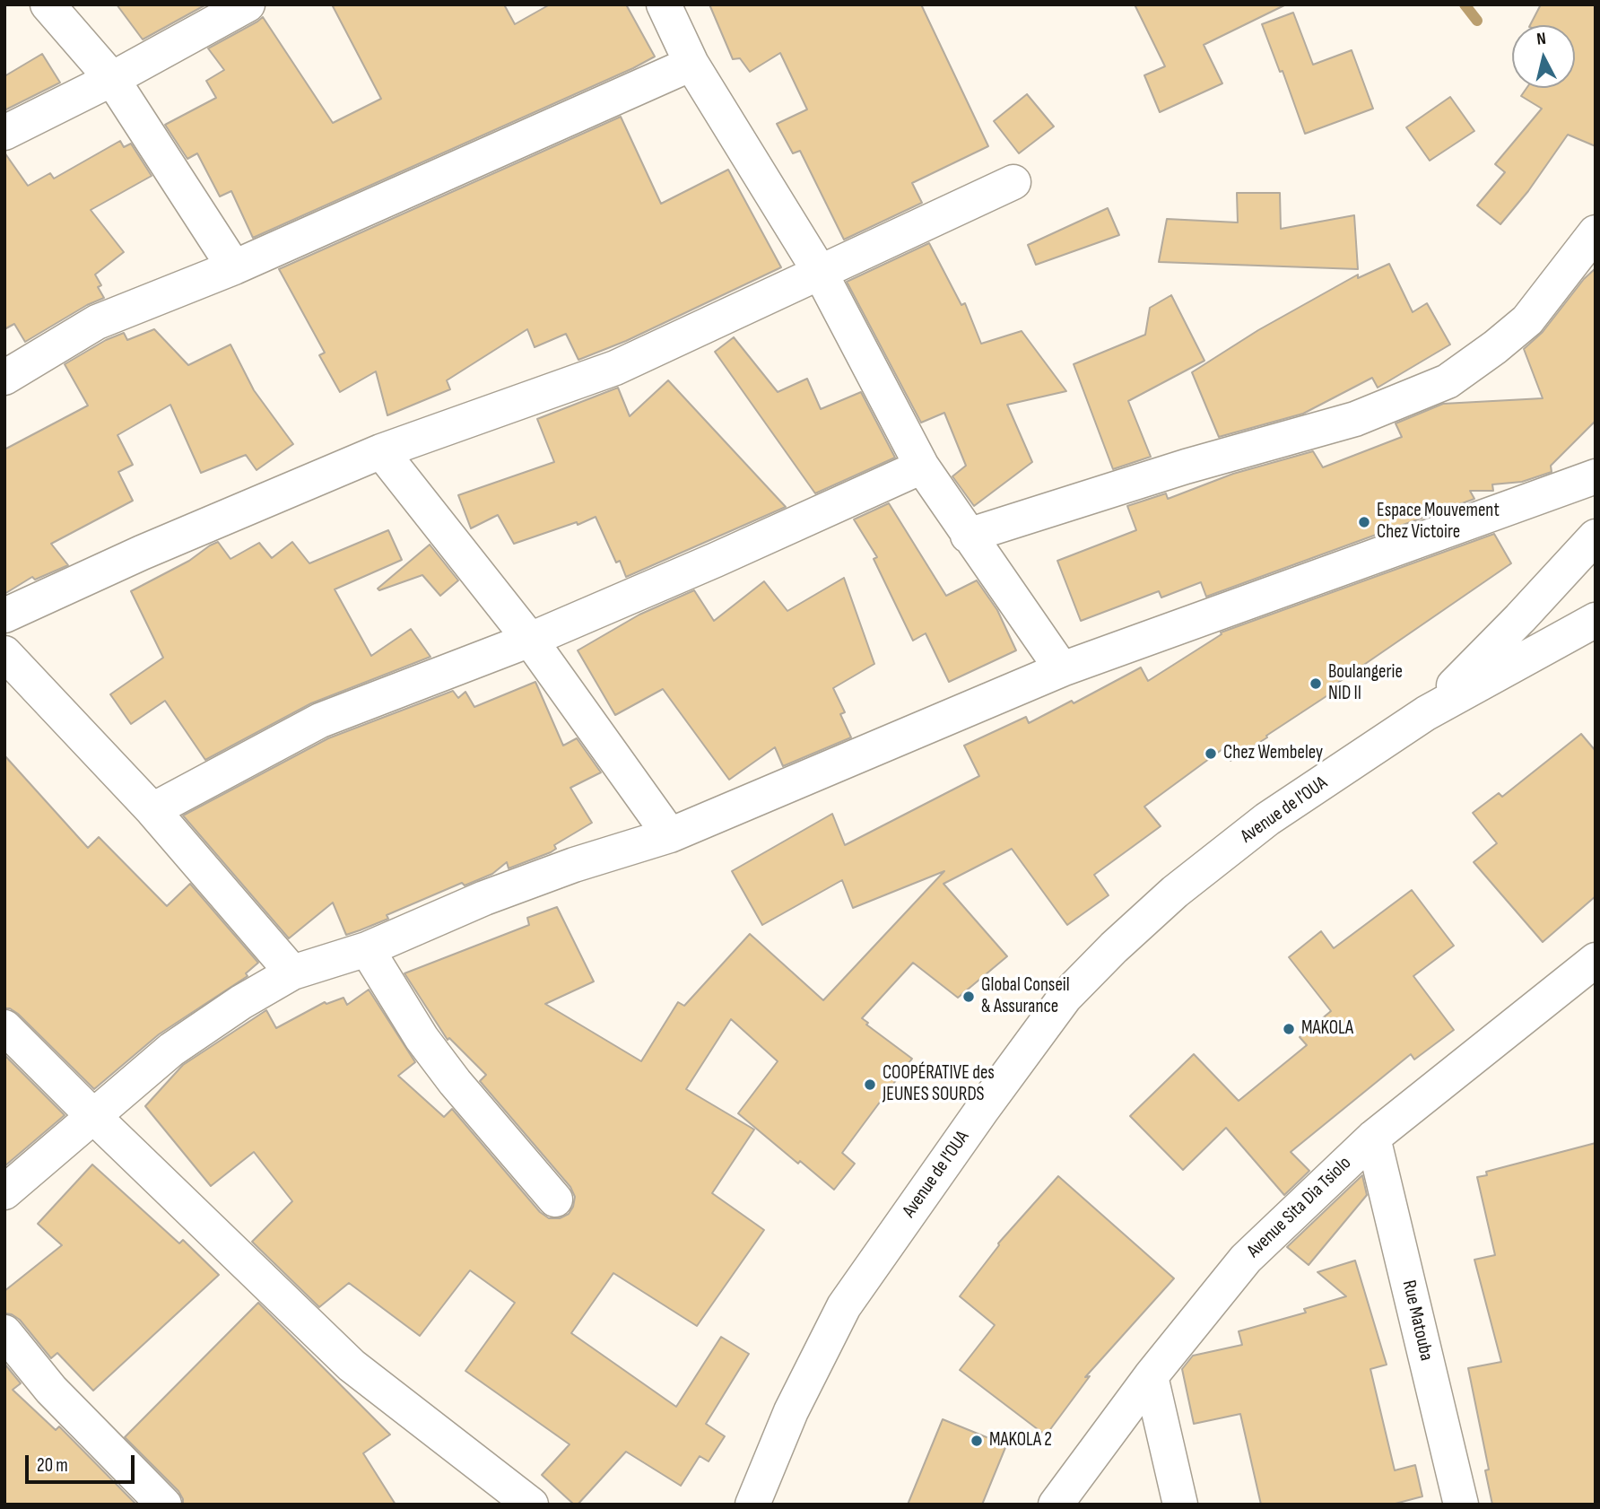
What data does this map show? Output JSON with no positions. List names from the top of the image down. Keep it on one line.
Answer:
{"streets":{"street":["Avenue de l'OUA","Avenue Sita Dia Tsiolo","Rue Matouba"]},"crossings":[["Avenue Sita Dia Tsiolo","Rue Matouba"]],"places":["Espace Mouvement Chez Victoire","Boulangerie NID II","Chez Wembeley","Global Conseil & Assurance","MAKOLA","COOPÉRATIVE des JEUNES SOURDS","MAKOLA 2"],"scale_bar":"20 m","north":"top"}
